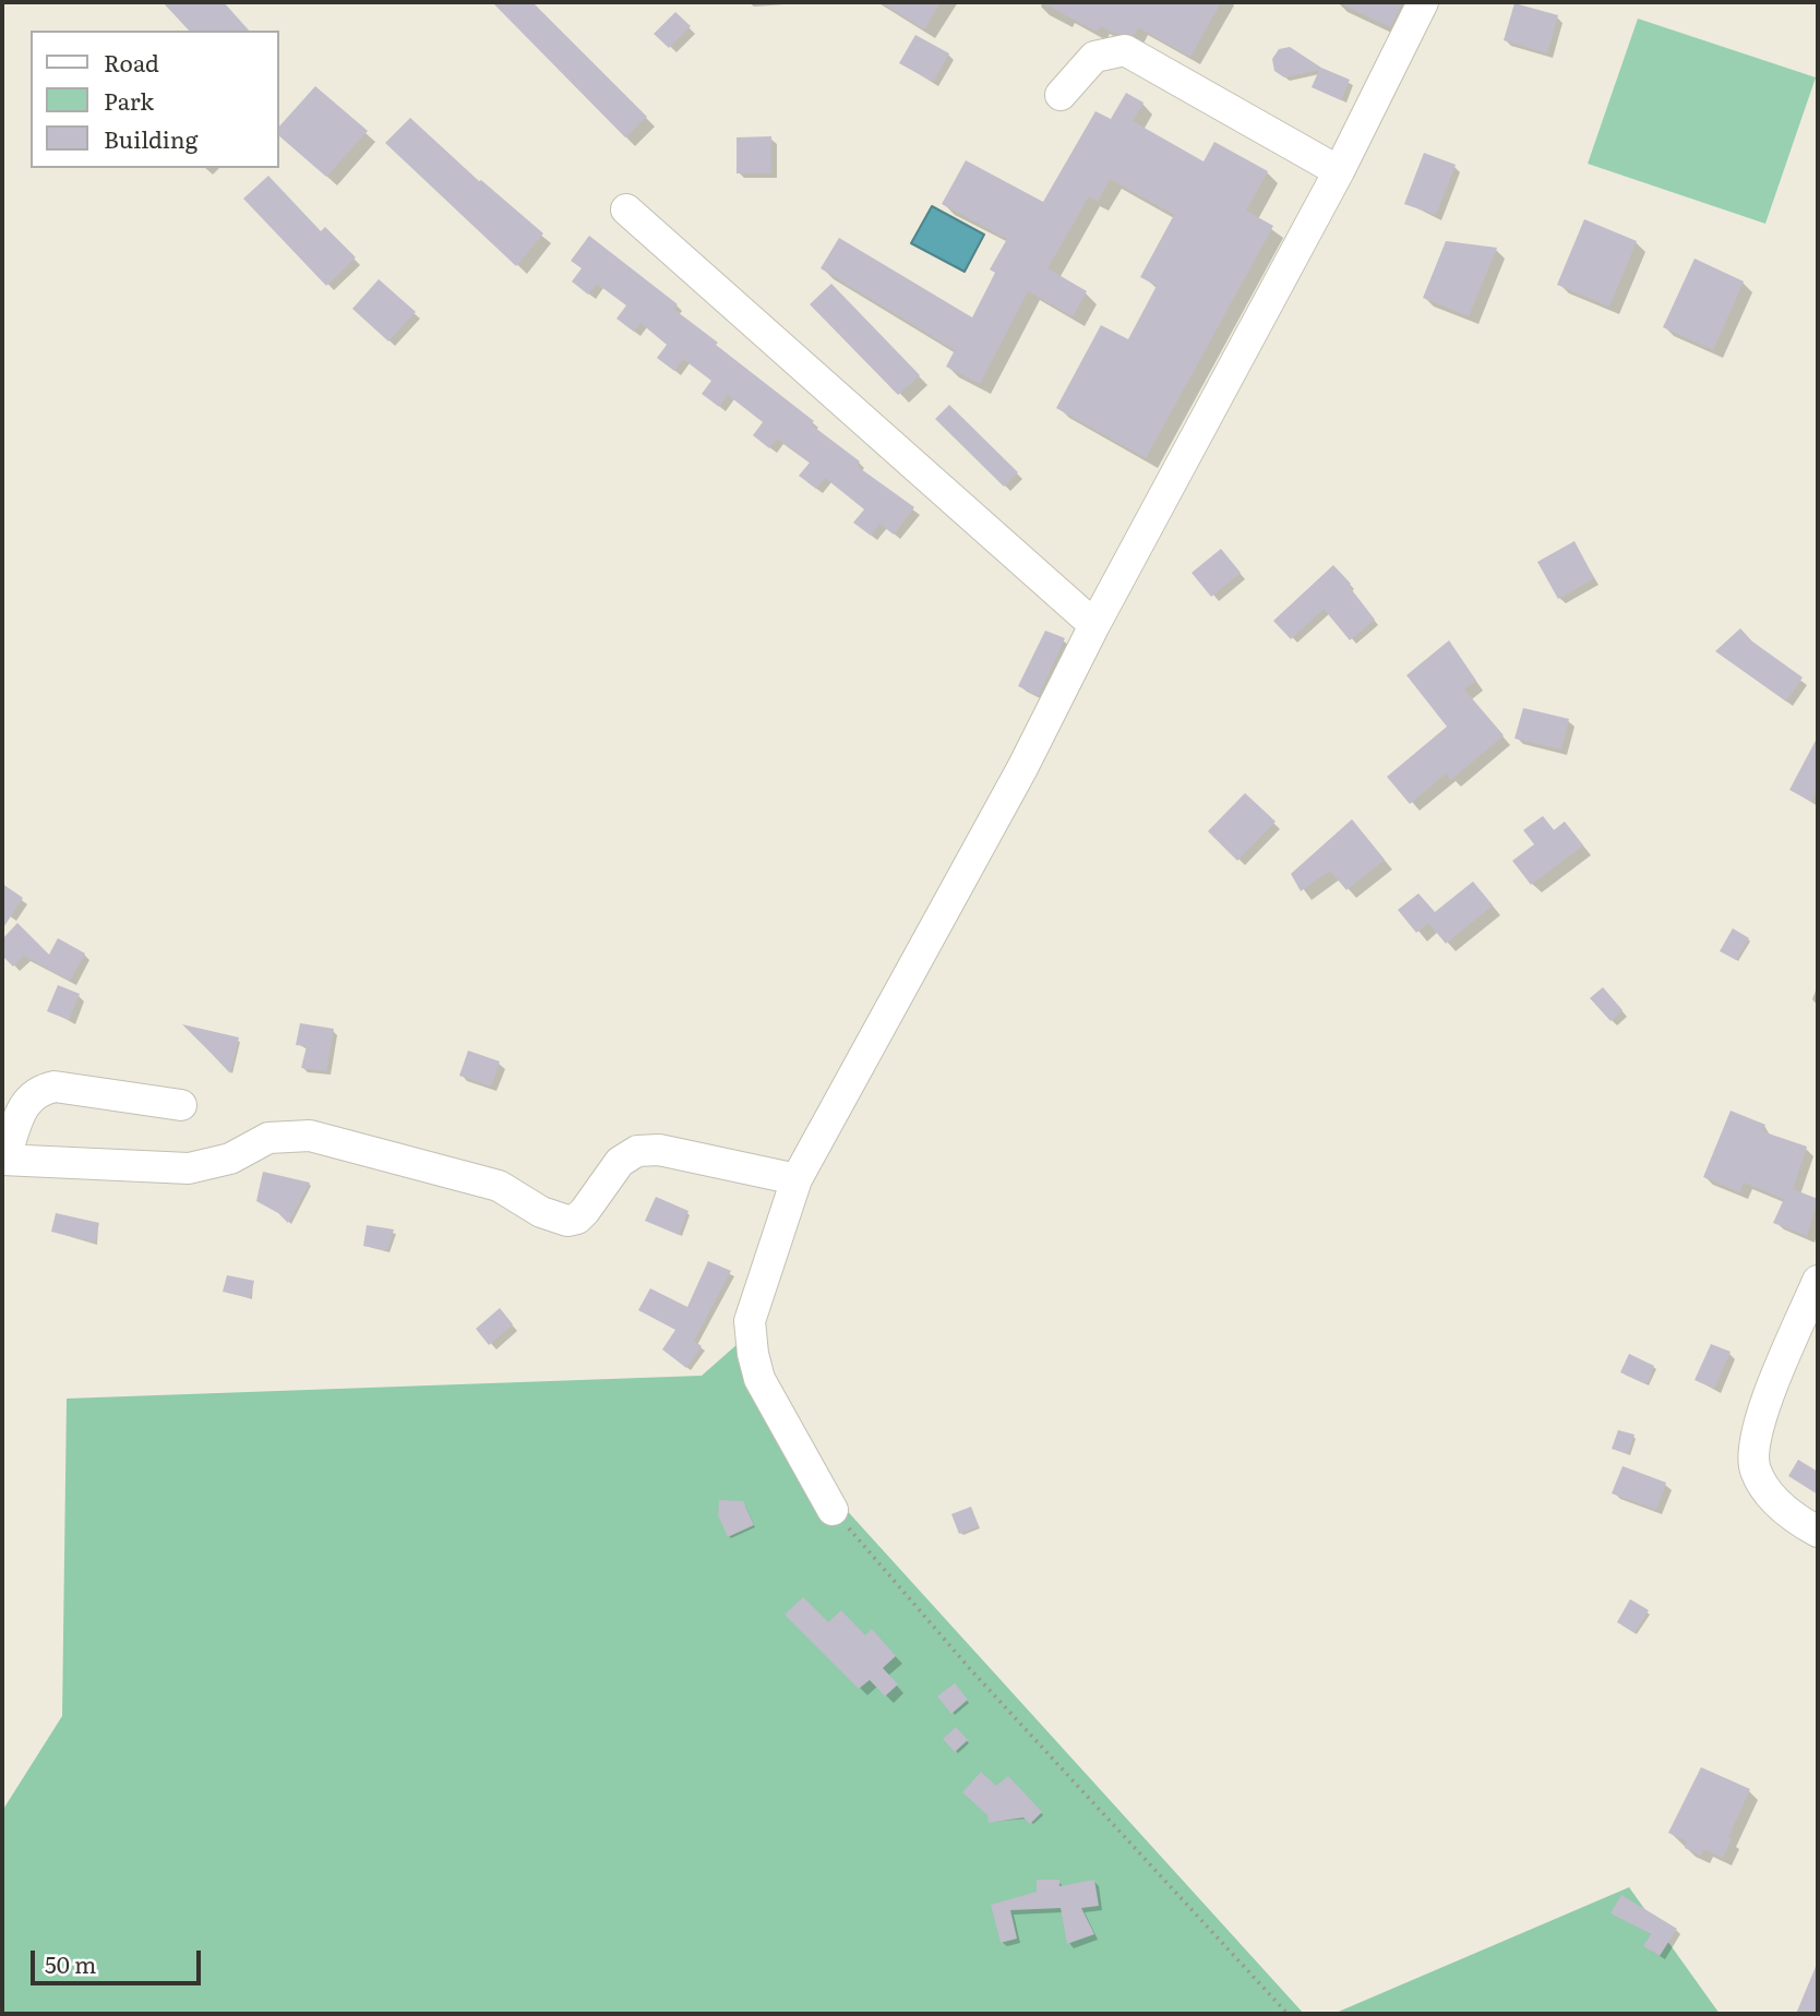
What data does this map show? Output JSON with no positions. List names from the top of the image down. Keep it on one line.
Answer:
{"legend":["Road","Park","Building"],"scale_bar":"50 m"}
